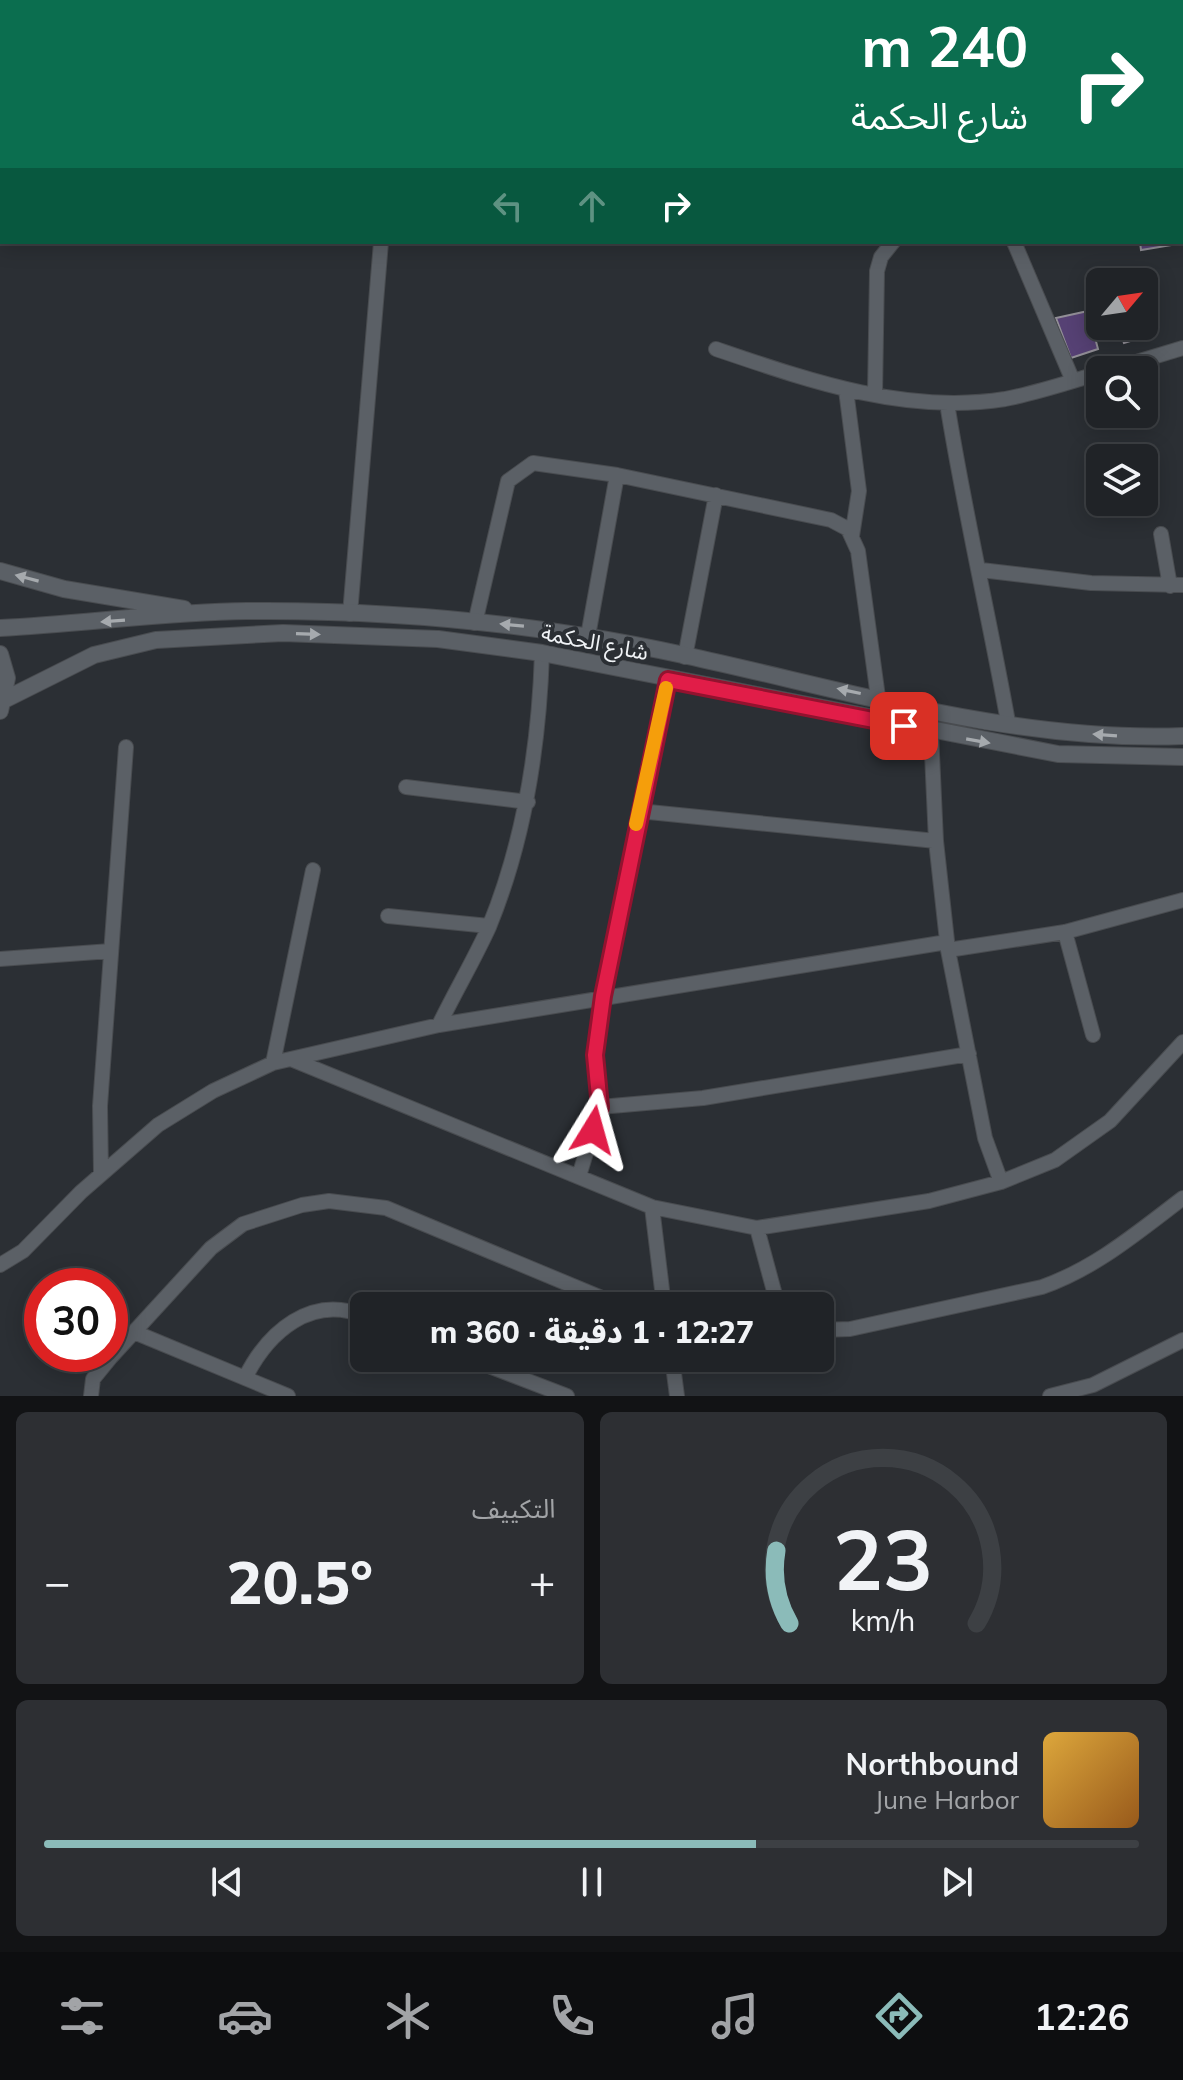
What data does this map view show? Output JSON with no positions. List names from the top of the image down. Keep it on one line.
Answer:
{"streets":{"street":["شارع الحكمة"]},"north":"top right","page":{"turn":["240 m","شارع الحكمة"],"limit":"30","trip":"12:27 · 1 دقيقة · 360 m","tile":"التكييف","heat":["−","20.5°","+"],"song":["Northbound","June Harbor"],"tabs":"12:26","gauge":["23","km/h"]}}
